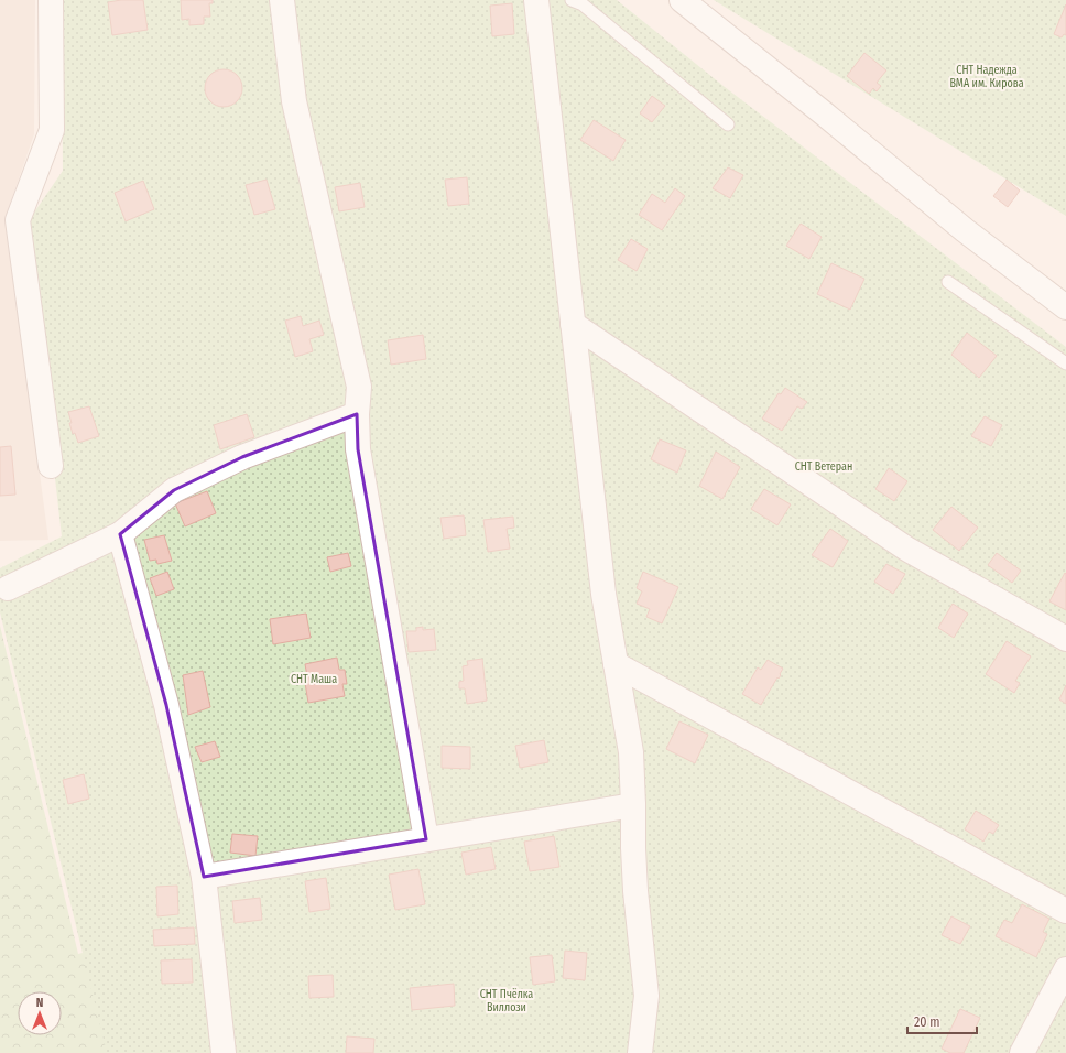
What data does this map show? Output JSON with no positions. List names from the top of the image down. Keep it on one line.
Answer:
{"parks":["СНТ Надежда ВМА им. Кирова","СНТ Ветеран","СНТ Маша","СНТ Пчёлка Виллози"],"scale_bar":"20 m","north":"top"}
